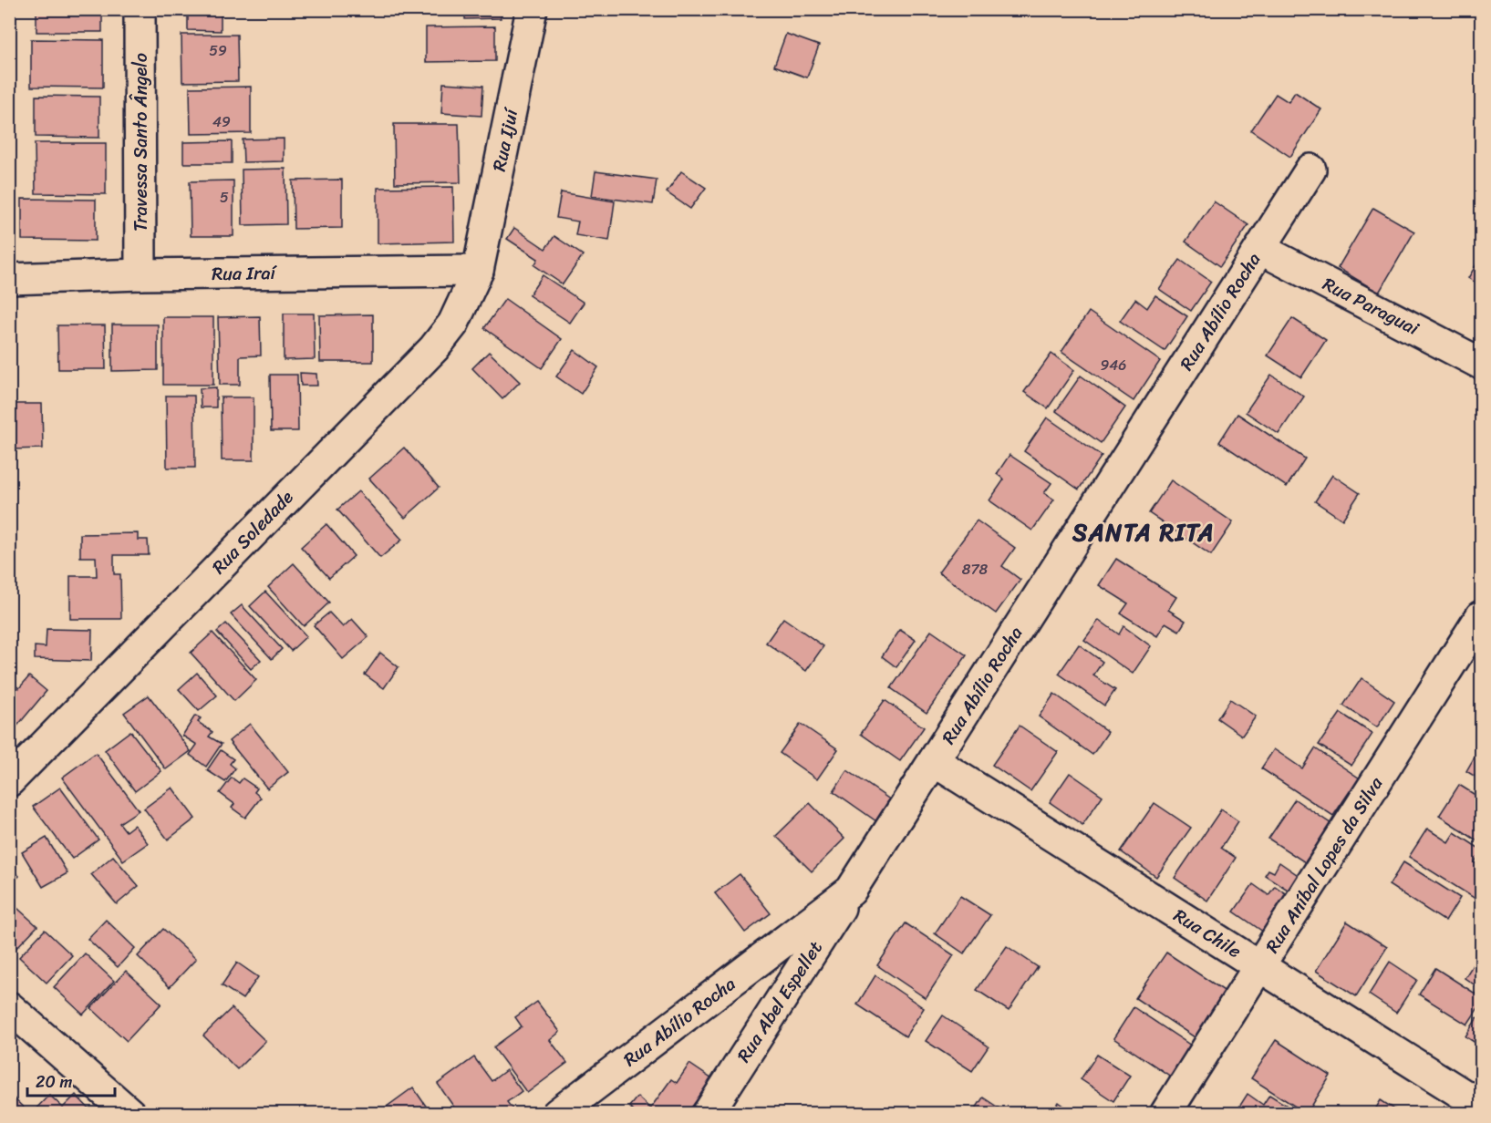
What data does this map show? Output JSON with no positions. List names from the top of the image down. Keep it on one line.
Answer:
{"streets":{"street":["Rua Ijuí","Travessa Santo Ângelo","Rua Iraí","Rua Paraguai","Rua Abílio Rocha","Rua Soledade","Rua Aníbal Lopes da Silva","Rua Chile","Rua Abel Espellet"]},"crossings":[["Rua Ijuí","Rua Iraí"],["Rua Ijuí","Rua Soledade"],["Travessa Santo Ângelo","Rua Iraí"],["Rua Iraí","Rua Soledade"],["Rua Paraguai","Rua Abílio Rocha"],["Rua Abílio Rocha","Rua Chile"],["Rua Abílio Rocha","Rua Abel Espellet"],["Rua Aníbal Lopes da Silva","Rua Chile"]],"districts":["SANTA RITA"],"house_numbers":["59","49","5","946","878"],"scale_bar":"20 m"}
